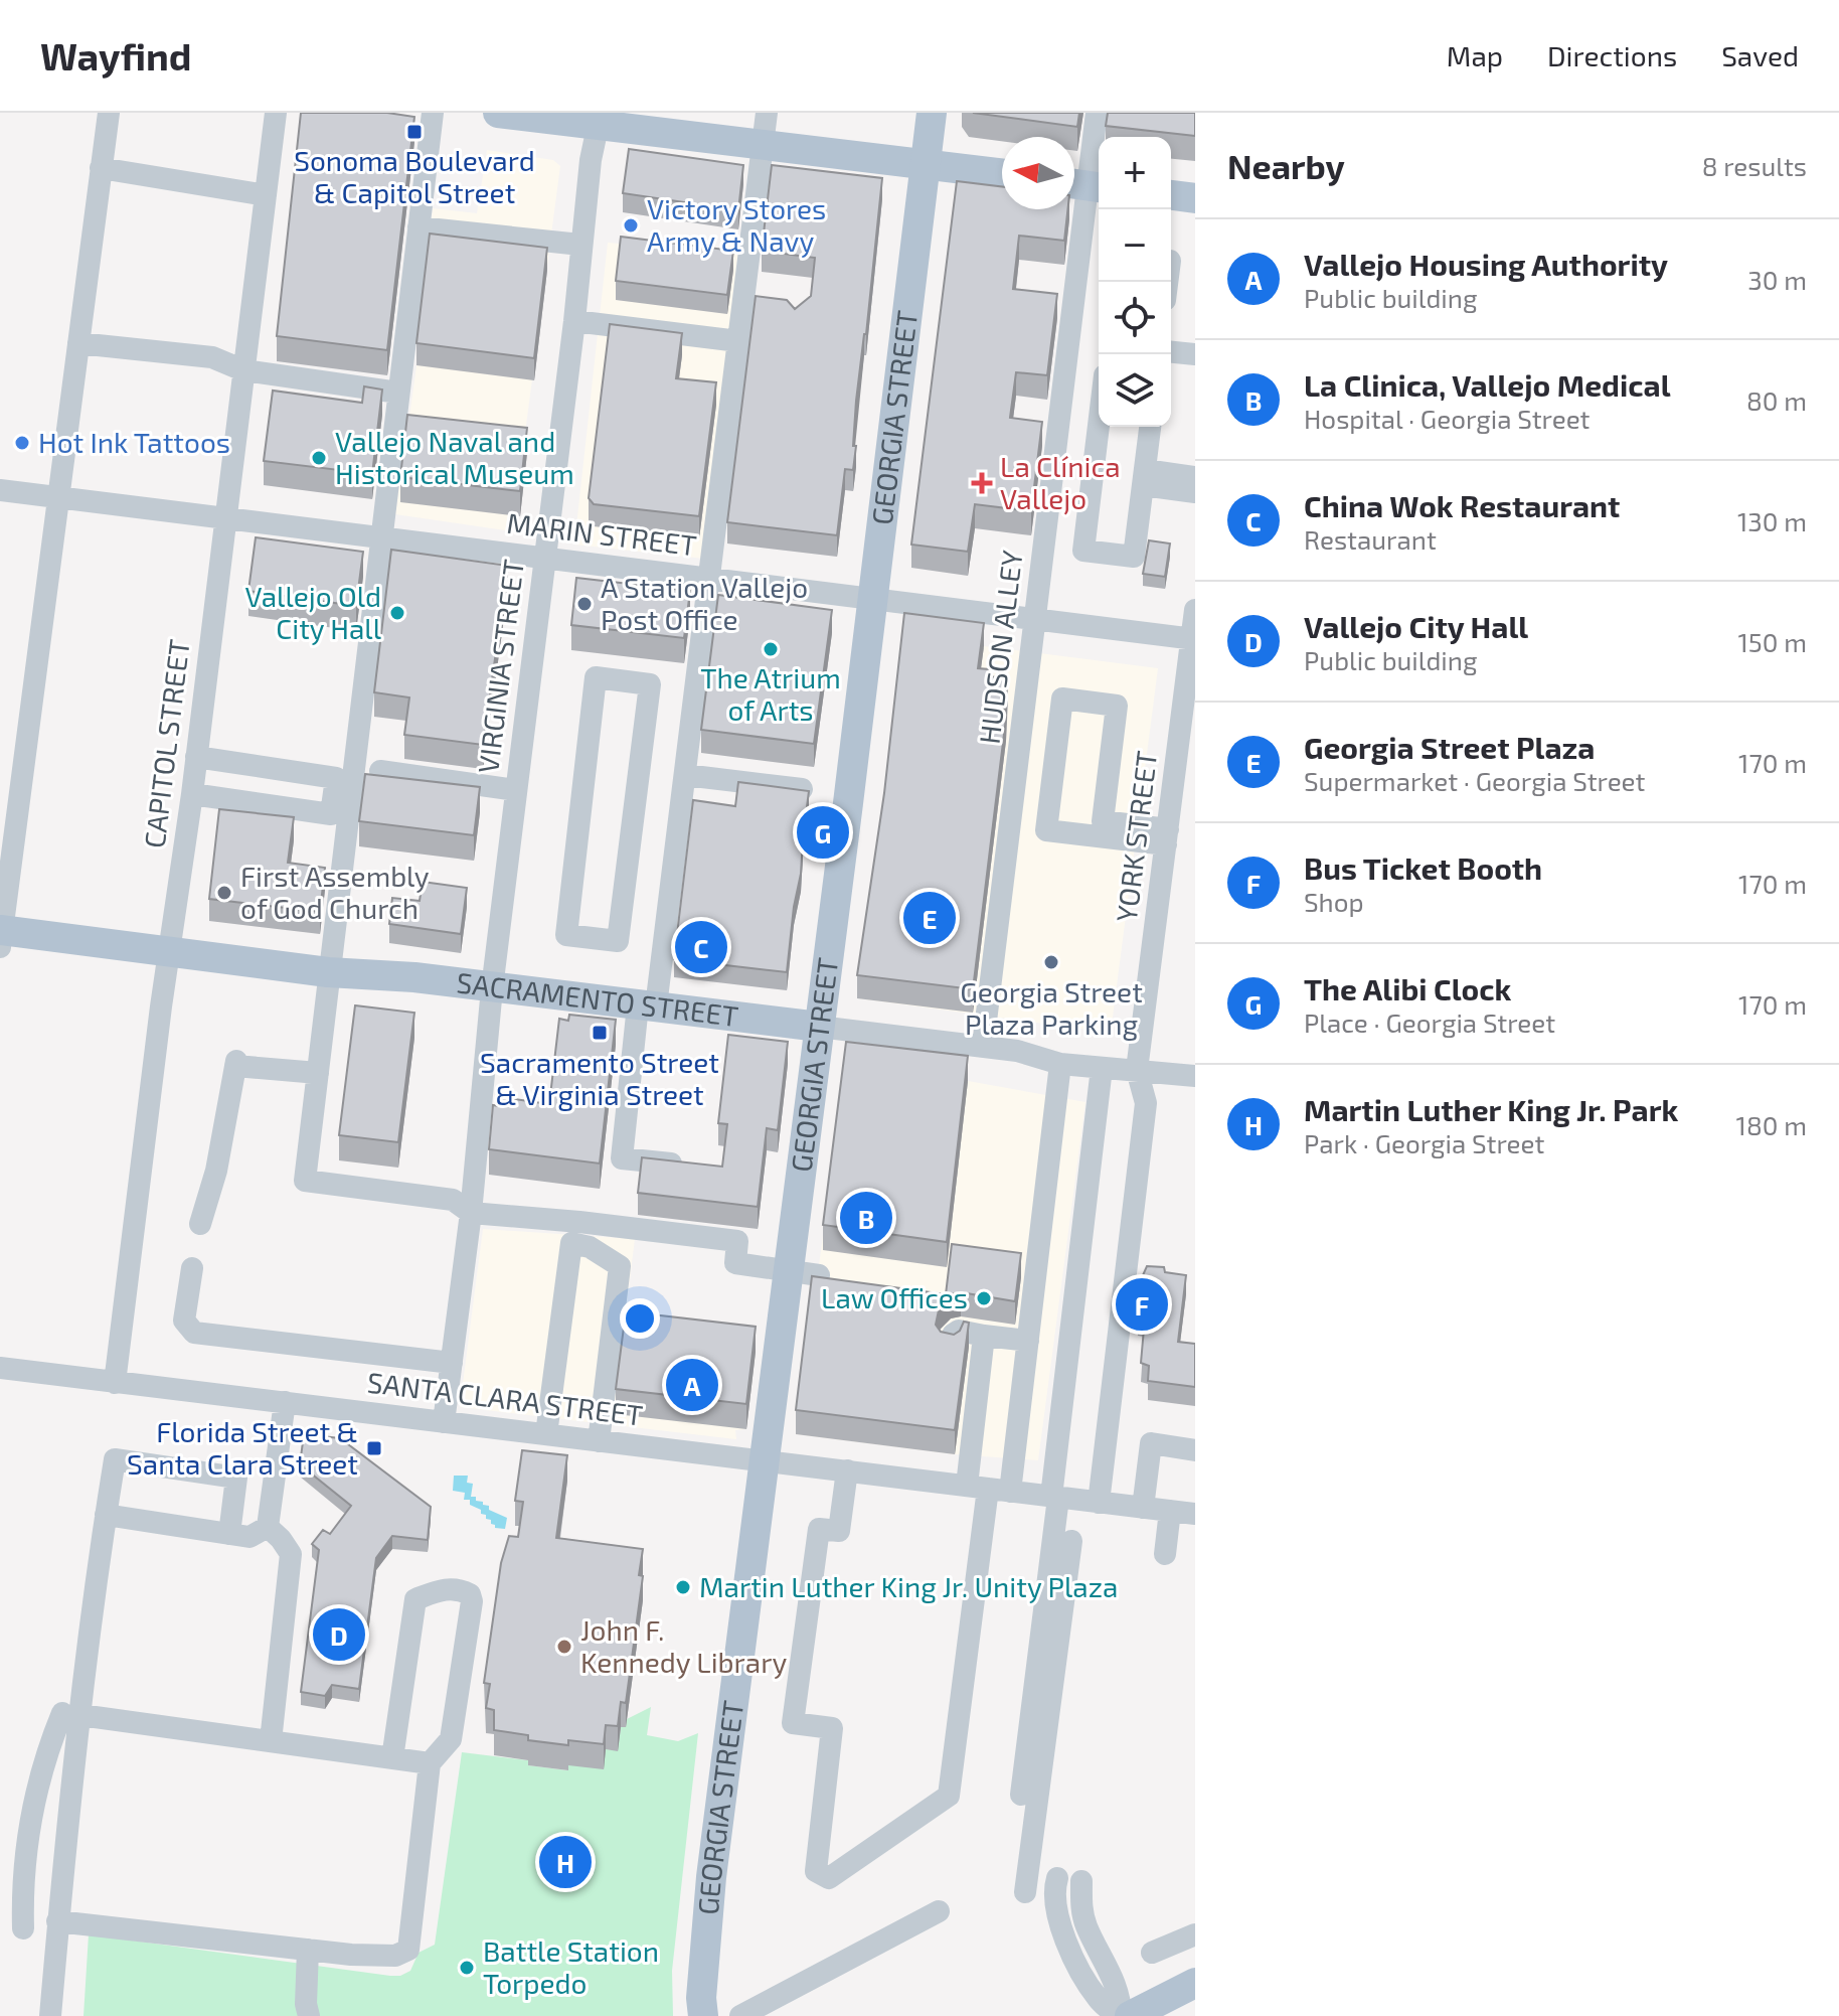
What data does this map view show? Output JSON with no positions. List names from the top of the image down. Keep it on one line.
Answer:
{"streets":{"main road":["GEORGIA STREET","SACRAMENTO STREET"],"street":["MARIN STREET","HUDSON ALLEY","VIRGINIA STREET","CAPITOL STREET","YORK STREET","SANTA CLARA STREET"]},"crossings":[["GEORGIA STREET","MARIN STREET"],["GEORGIA STREET","SACRAMENTO STREET"],["GEORGIA STREET","SANTA CLARA STREET"],["MARIN STREET","HUDSON ALLEY"],["MARIN STREET","VIRGINIA STREET"],["MARIN STREET","CAPITOL STREET"],["MARIN STREET","YORK STREET"],["HUDSON ALLEY","SACRAMENTO STREET"],["VIRGINIA STREET","SACRAMENTO STREET"],["VIRGINIA STREET","SANTA CLARA STREET"],["CAPITOL STREET","SACRAMENTO STREET"],["CAPITOL STREET","SANTA CLARA STREET"],["YORK STREET","SACRAMENTO STREET"],["YORK STREET","SANTA CLARA STREET"]],"places":{"transit":["Sonoma Boulevard & Capitol Street","Sacramento Street & Virginia Street","Florida Street & Santa Clara Street"],"other":["Victory Stores Army & Navy","Hot Ink Tattoos","Vallejo Naval and Historical Museum","A Station Vallejo Post Office","Vallejo Old City Hall","The Atrium of Arts","First Assembly of God Church","Georgia Street Plaza Parking","Law Offices","Martin Luther King Jr. Unity Plaza","John F. Kennedy Library","Battle Station Torpedo"],"health":["La Clínica Vallejo"]},"north":"left","page":{"header":"Wayfind","nav":["Map","Directions","Saved"],"heading":["Nearby","8 results"],"map_buttons":["+","−"],"list":[{"mark":"A","name":"Vallejo Housing Authority","note":"Public building","value":"30 m"},{"mark":"B","name":"La Clinica, Vallejo Medical","note":"Hospital · Georgia Street","value":"80 m"},{"mark":"C","name":"China Wok Restaurant","note":"Restaurant","value":"130 m"},{"mark":"D","name":"Vallejo City Hall","note":"Public building","value":"150 m"},{"mark":"E","name":"Georgia Street Plaza","note":"Supermarket · Georgia Street","value":"170 m"},{"mark":"F","name":"Bus Ticket Booth","note":"Shop","value":"170 m"},{"mark":"G","name":"The Alibi Clock","note":"Place · Georgia Street","value":"170 m"},{"mark":"H","name":"Martin Luther King Jr. Park","note":"Park · Georgia Street","value":"180 m"}],"pins":["G","E","C","B","F","A","D","H"]}}
